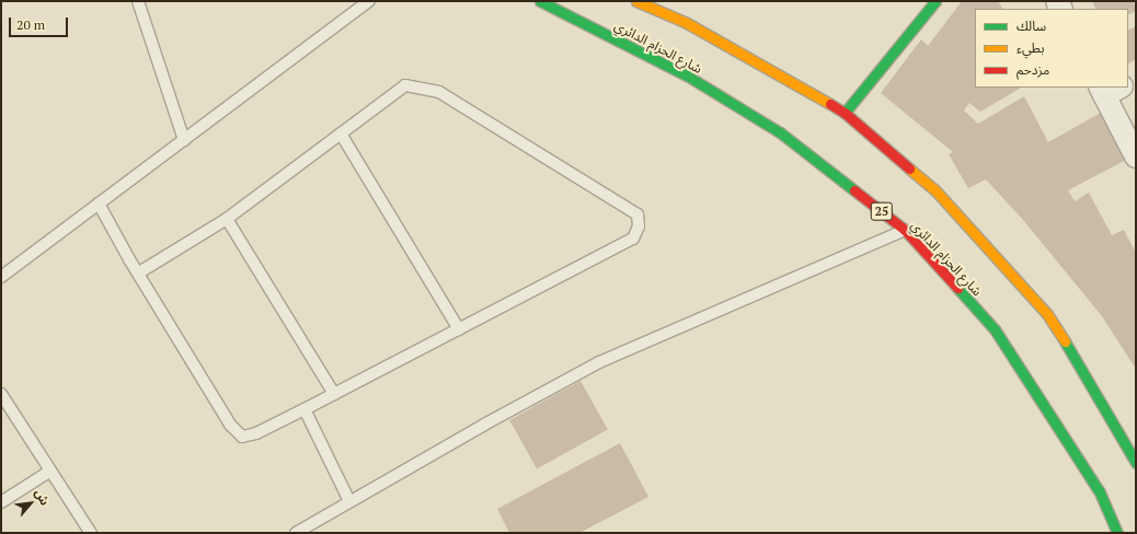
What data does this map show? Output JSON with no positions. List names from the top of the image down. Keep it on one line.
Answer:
{"streets":{"main road":["شارع الحزام الدائري","25"]},"legend":["سالك","بطيء","مزدحم"],"scale_bar":"20 m","north":"top right"}
